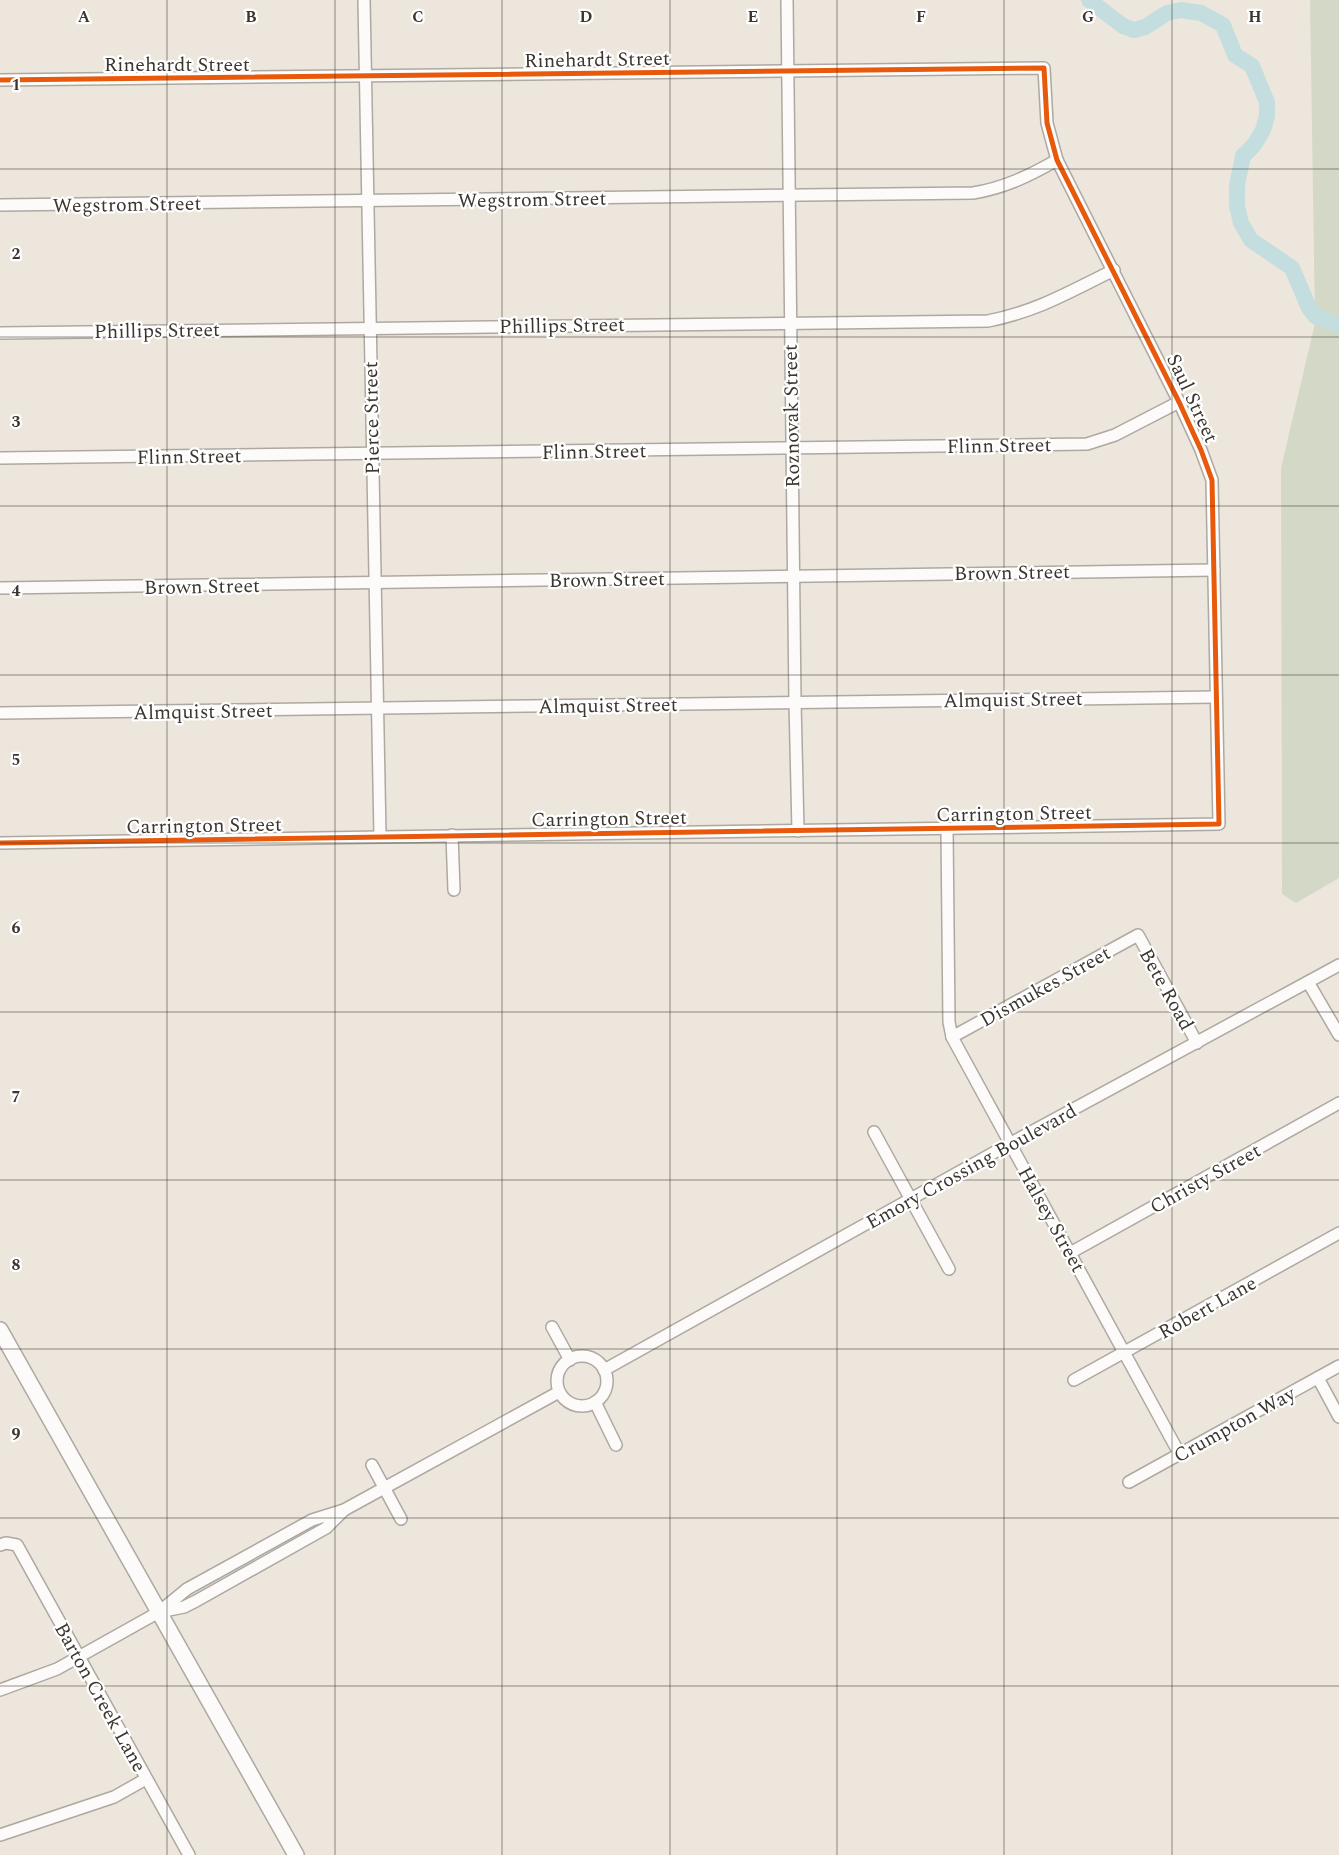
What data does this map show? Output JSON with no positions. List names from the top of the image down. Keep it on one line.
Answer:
{"streets":{"street":["Rinehardt Street","Wegstrom Street","Phillips Street","Saul Street","Roznovak Street","Pierce Street","Flinn Street","Brown Street","Almquist Street","Carrington Street","Dismukes Street","Bete Road","Emory Crossing Boulevard","Christy Street","Halsey Street","Robert Lane","Crumpton Way","Barton Creek Lane"]},"crossings":[["Rinehardt Street","Saul Street"],["Rinehardt Street","Roznovak Street"],["Rinehardt Street","Pierce Street"],["Wegstrom Street","Saul Street"],["Wegstrom Street","Roznovak Street"],["Wegstrom Street","Pierce Street"],["Phillips Street","Saul Street"],["Phillips Street","Roznovak Street"],["Phillips Street","Pierce Street"],["Saul Street","Flinn Street"],["Saul Street","Brown Street"],["Saul Street","Almquist Street"],["Saul Street","Carrington Street"],["Roznovak Street","Flinn Street"],["Roznovak Street","Brown Street"],["Roznovak Street","Almquist Street"],["Roznovak Street","Carrington Street"],["Pierce Street","Flinn Street"],["Pierce Street","Brown Street"],["Pierce Street","Almquist Street"],["Pierce Street","Carrington Street"],["Carrington Street","Halsey Street"],["Dismukes Street","Bete Road"],["Dismukes Street","Halsey Street"],["Bete Road","Emory Crossing Boulevard"],["Emory Crossing Boulevard","Halsey Street"],["Christy Street","Halsey Street"],["Halsey Street","Robert Lane"],["Halsey Street","Crumpton Way"]],"grid":{"columns":["A","B","C","D","E","F","G","H"],"rows":["1","2","3","4","5","6","7","8","9"]}}
